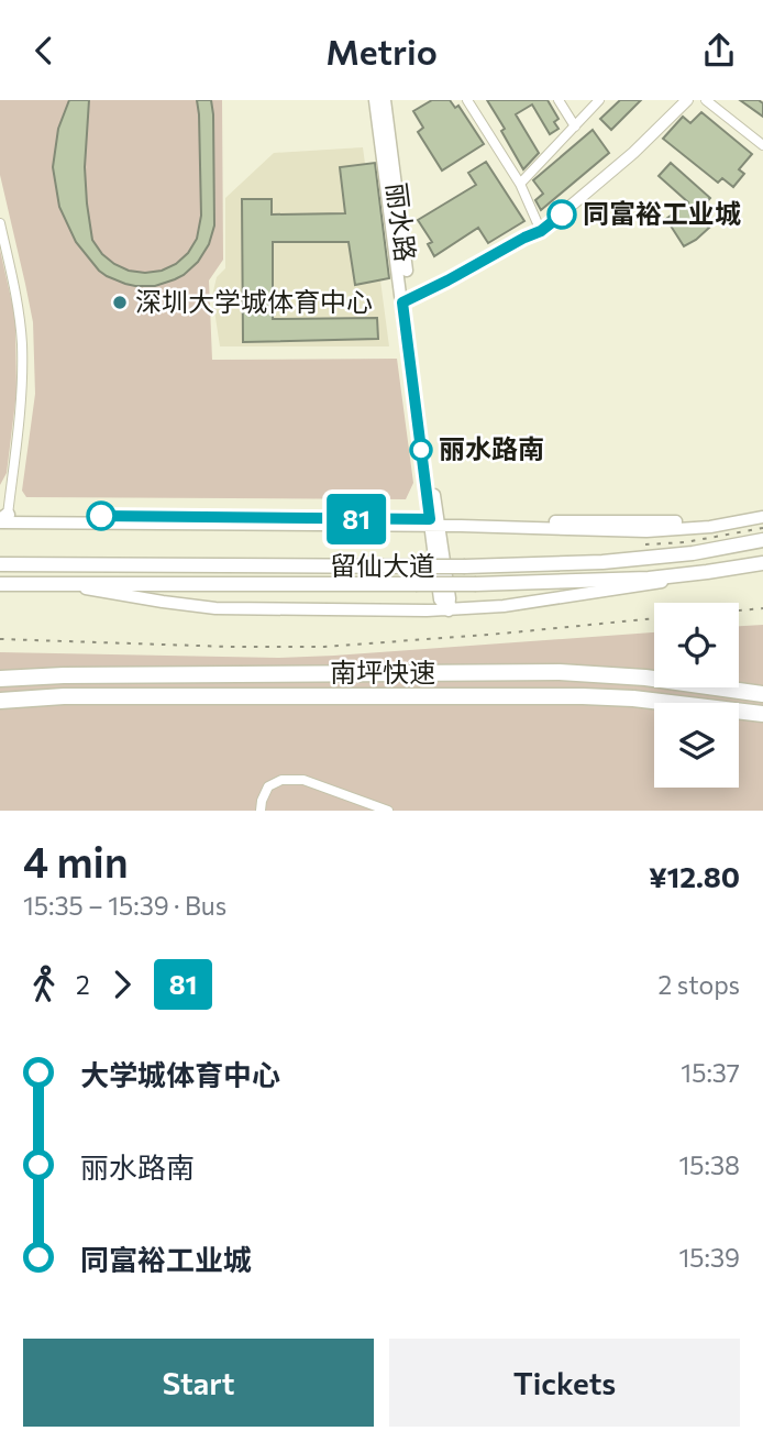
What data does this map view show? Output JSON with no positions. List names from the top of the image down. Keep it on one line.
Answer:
{"streets":{"highway":["南坪快速"],"main road":["丽水路","留仙大道"]},"places":["同富裕工业城","深圳大学城体育中心","丽水路南"],"lines":["bus line 81"],"page":{"header":"Metrio","on_map":"81","heading":["4 min","15:35 – 15:39 · Bus","¥12.80"],"legs":["2","81","2 stops"],"list":[{"name":"大学城体育中心","value":"15:37"},{"name":"丽水路南","value":"15:38"},{"name":"同富裕工业城","value":"15:39"}],"buttons":["Start","Tickets"]}}
